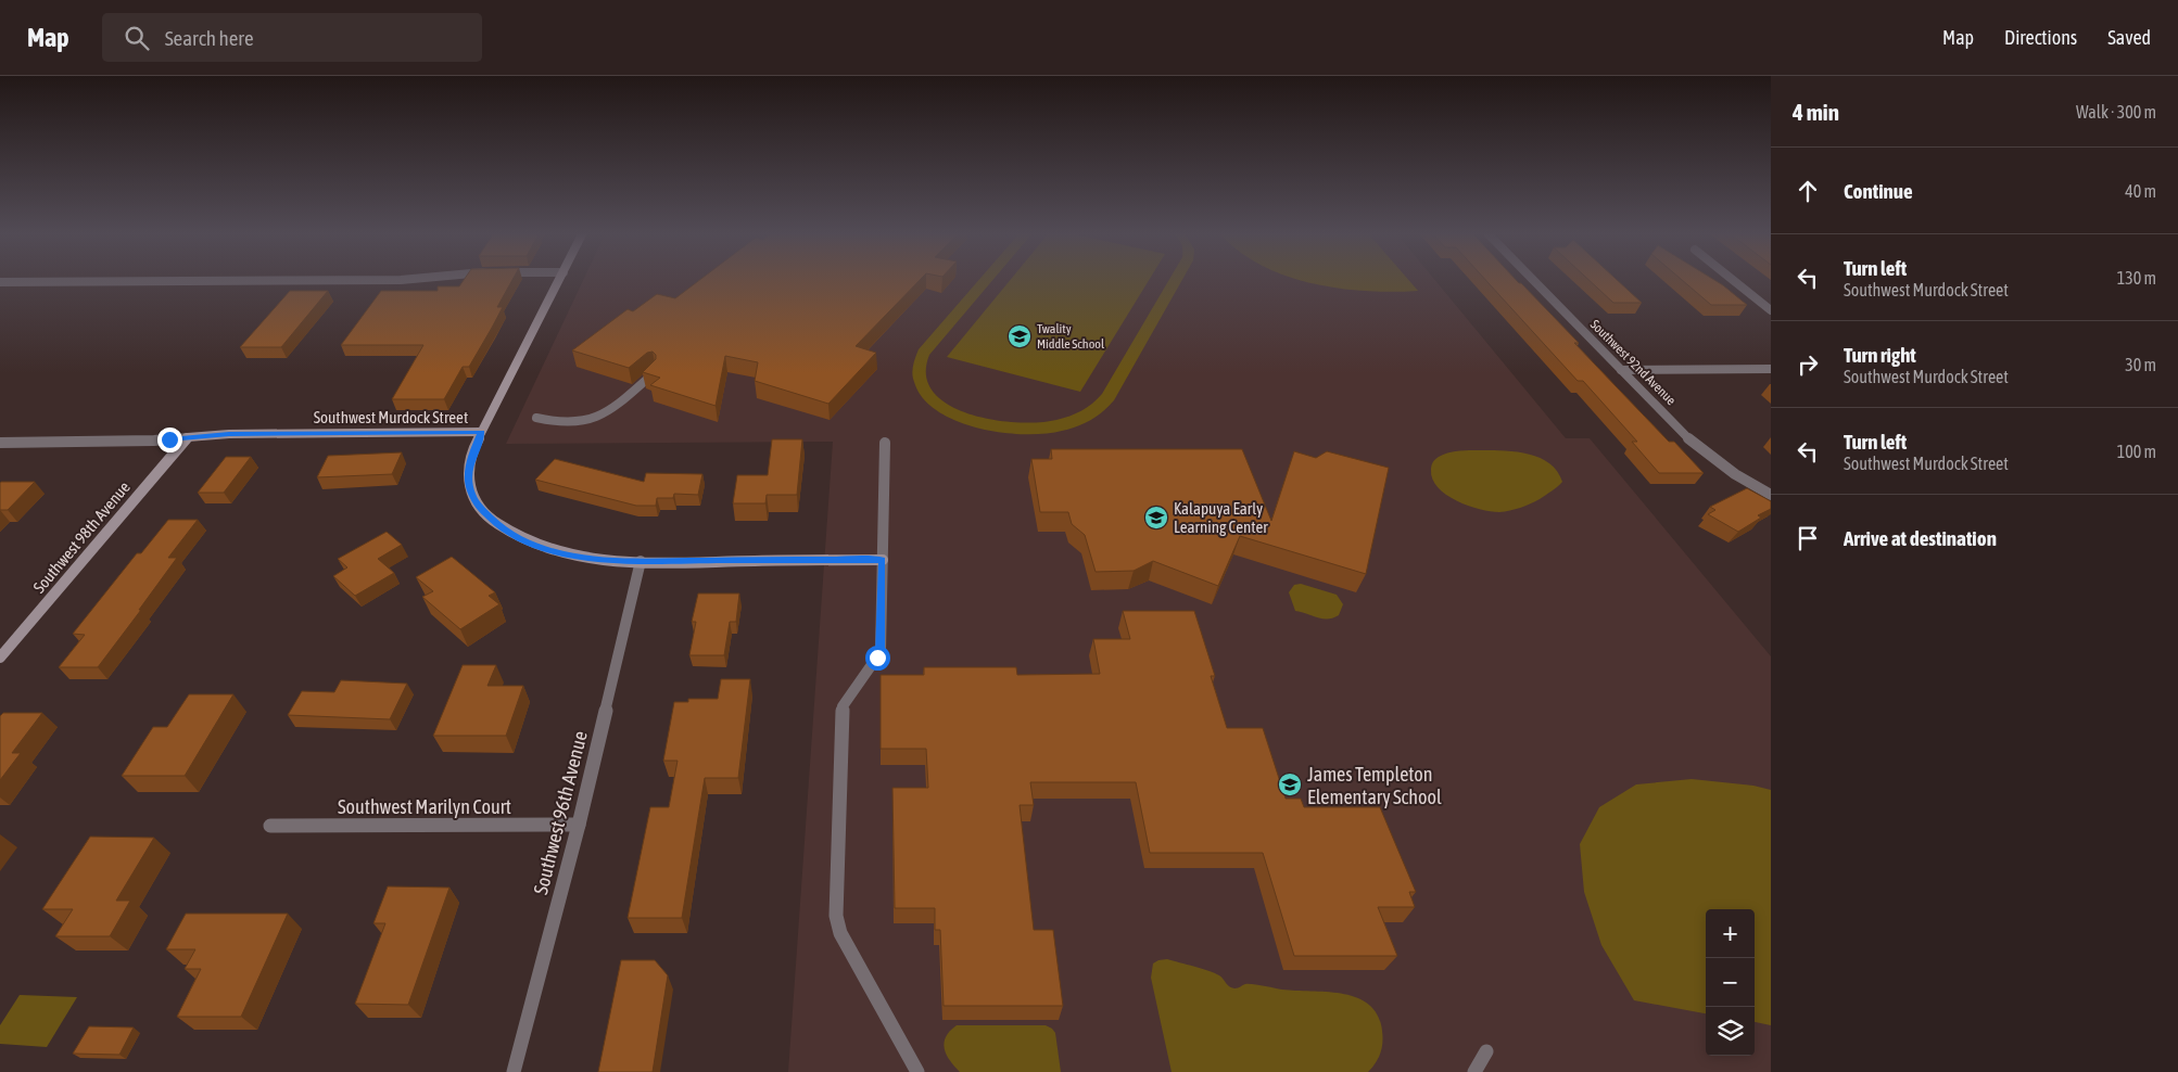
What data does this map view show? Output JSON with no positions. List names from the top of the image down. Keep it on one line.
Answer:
{"streets":{"street":["Southwest 92nd Avenue","Southwest Murdock Street","Southwest 98th Avenue","Southwest Marilyn Court","Southwest 96th Avenue"]},"crossings":[["Southwest Murdock Street","Southwest 98th Avenue"],["Southwest Murdock Street","Southwest 96th Avenue"],["Southwest Marilyn Court","Southwest 96th Avenue"]],"places":{"school or university":["Twality Middle School","Kalapuya Early Learning Center","James Templeton Elementary School"]},"page":{"header":"Map","search":"Search here","nav":["Map","Directions","Saved"],"heading":["4 min","Walk · 300 m"],"list":[["Continue","40 m"],["Turn left","Southwest Murdock Street","130 m"],["Turn right","Southwest Murdock Street","30 m"],["Turn left","Southwest Murdock Street","100 m"],"Arrive at destination"],"map_buttons":["+","−"]}}
